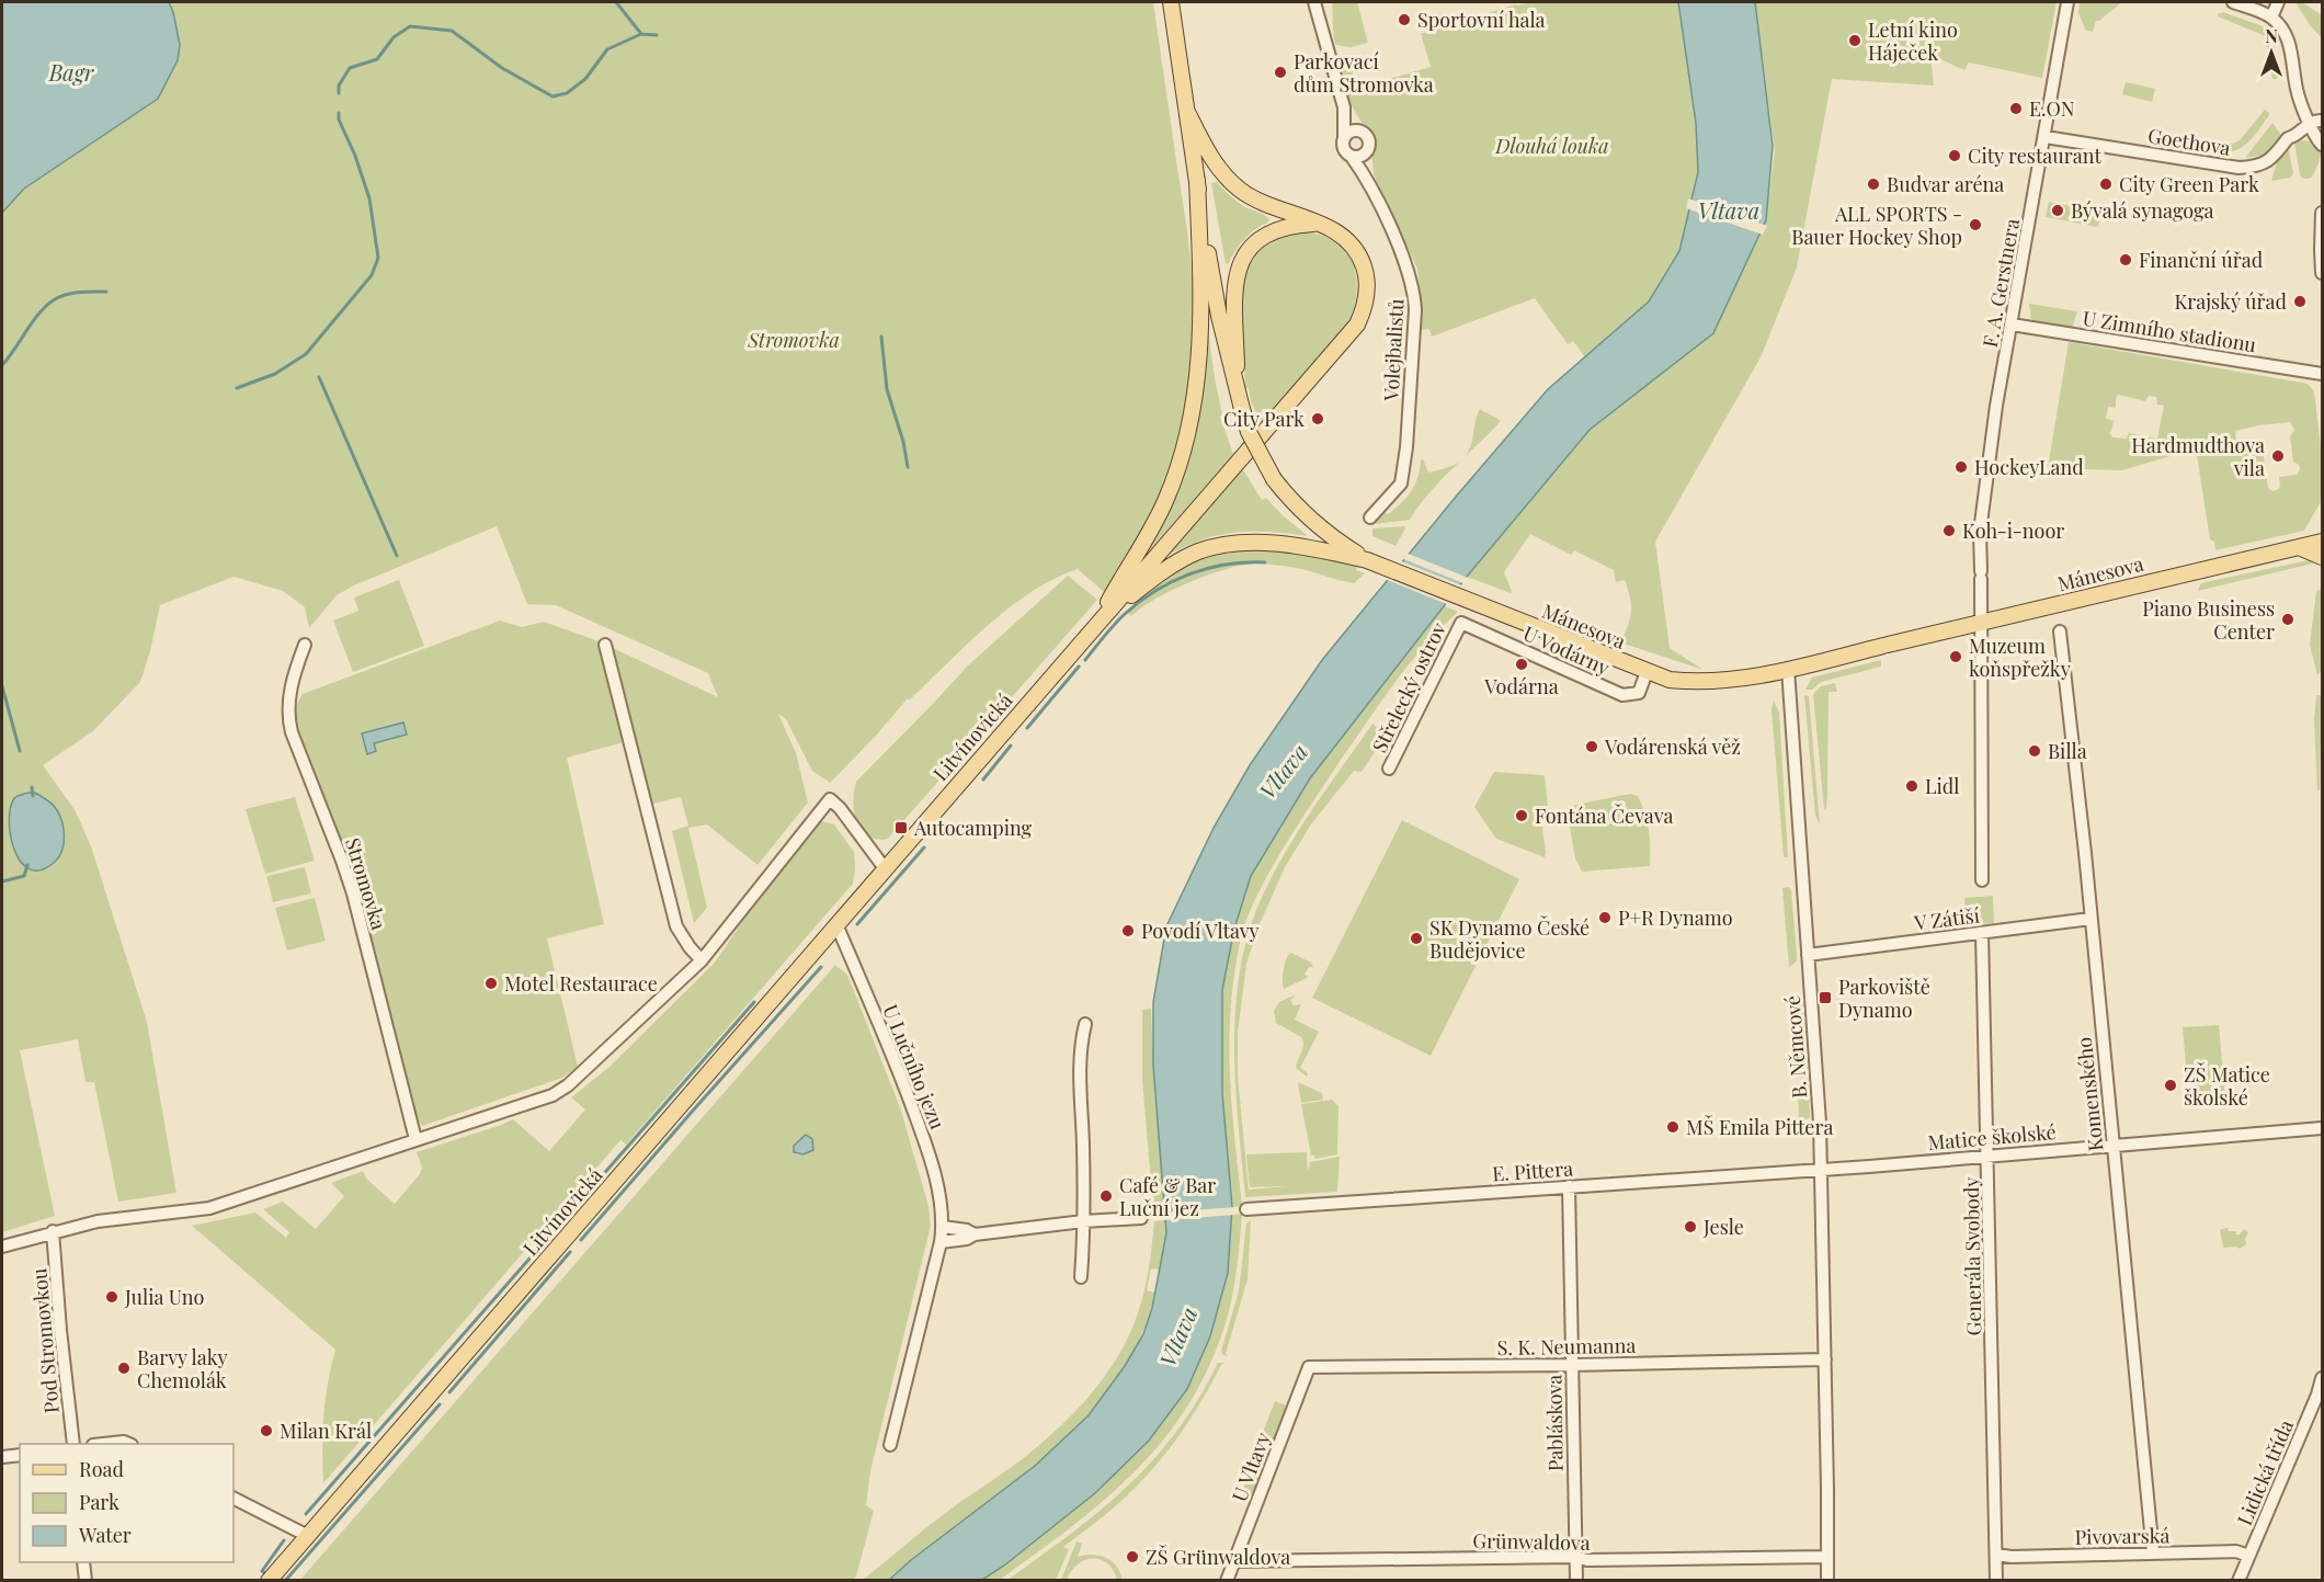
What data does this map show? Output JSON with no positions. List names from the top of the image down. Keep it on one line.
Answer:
{"streets":{"main road":["Mánesova","Litvínovická"],"street":["Goethova","F. A. Gerstnera","U Zimního stadionu","Volejbalistů","U Vodárny","Střelecký ostrov","Stromovka","V Zátiší","B. Němcové","U Lučního jezu","Komenského","Matice školské","E. Pittera","Generála Svobody","Pod Stromovkou","S. K. Neumanna","Pabláskova","U Vltavy","Lidická třída","Pivovarská","Grünwaldova"]},"crossings":[["Goethova","F. A. Gerstnera"],["F. A. Gerstnera","U Zimního stadionu"],["F. A. Gerstnera","Mánesova"],["Mánesova","U Vodárny"],["Mánesova","B. Němcové"],["U Vodárny","Střelecký ostrov"],["Litvínovická","U Lučního jezu"],["V Zátiší","B. Němcové"],["V Zátiší","Komenského"],["V Zátiší","Generála Svobody"],["B. Němcové","Matice školské"],["B. Němcové","E. Pittera"],["B. Němcové","S. K. Neumanna"],["B. Němcové","Grünwaldova"],["Komenského","Matice školské"],["Komenského","Pivovarská"],["Matice školské","E. Pittera"],["Matice školské","Generála Svobody"],["E. Pittera","Pabláskova"],["Generála Svobody","Pivovarská"],["S. K. Neumanna","Pabláskova"],["S. K. Neumanna","U Vltavy"],["Pabláskova","Grünwaldova"],["U Vltavy","Grünwaldova"],["Lidická třída","Pivovarská"]],"water":["Bagr","Vltava"],"parks":["Dlouhá louka","Stromovka"],"places":{"other":["Sportovní hala","Letní kino Háječek","Parkovací dům Stromovka","E.ON","City restaurant","Budvar aréna","City Green Park","Bývalá synagoga","ALL SPORTS - Bauer Hockey Shop","Finanční úřad","Krajský úřad","City Park","Hardmudthova vila","HockeyLand","Koh-i-noor","Piano Business Center","Muzeum koňspřežky","Vodárna","Vodárenská věž","Billa","Lidl","Fontána Čevava","P+R Dynamo","Povodí Vltavy","SK Dynamo České Budějovice","Motel Restaurace","ZŠ Matice školské","MŠ Emila Pittera","Café & Bar Luční jez","Jesle","Julia Uno","Barvy laky Chemolák","Milan Král","ZŠ Grünwaldova"],"transit":["Autocamping","Parkoviště Dynamo"]},"legend":["Road","Park","Water"],"north":"top"}
